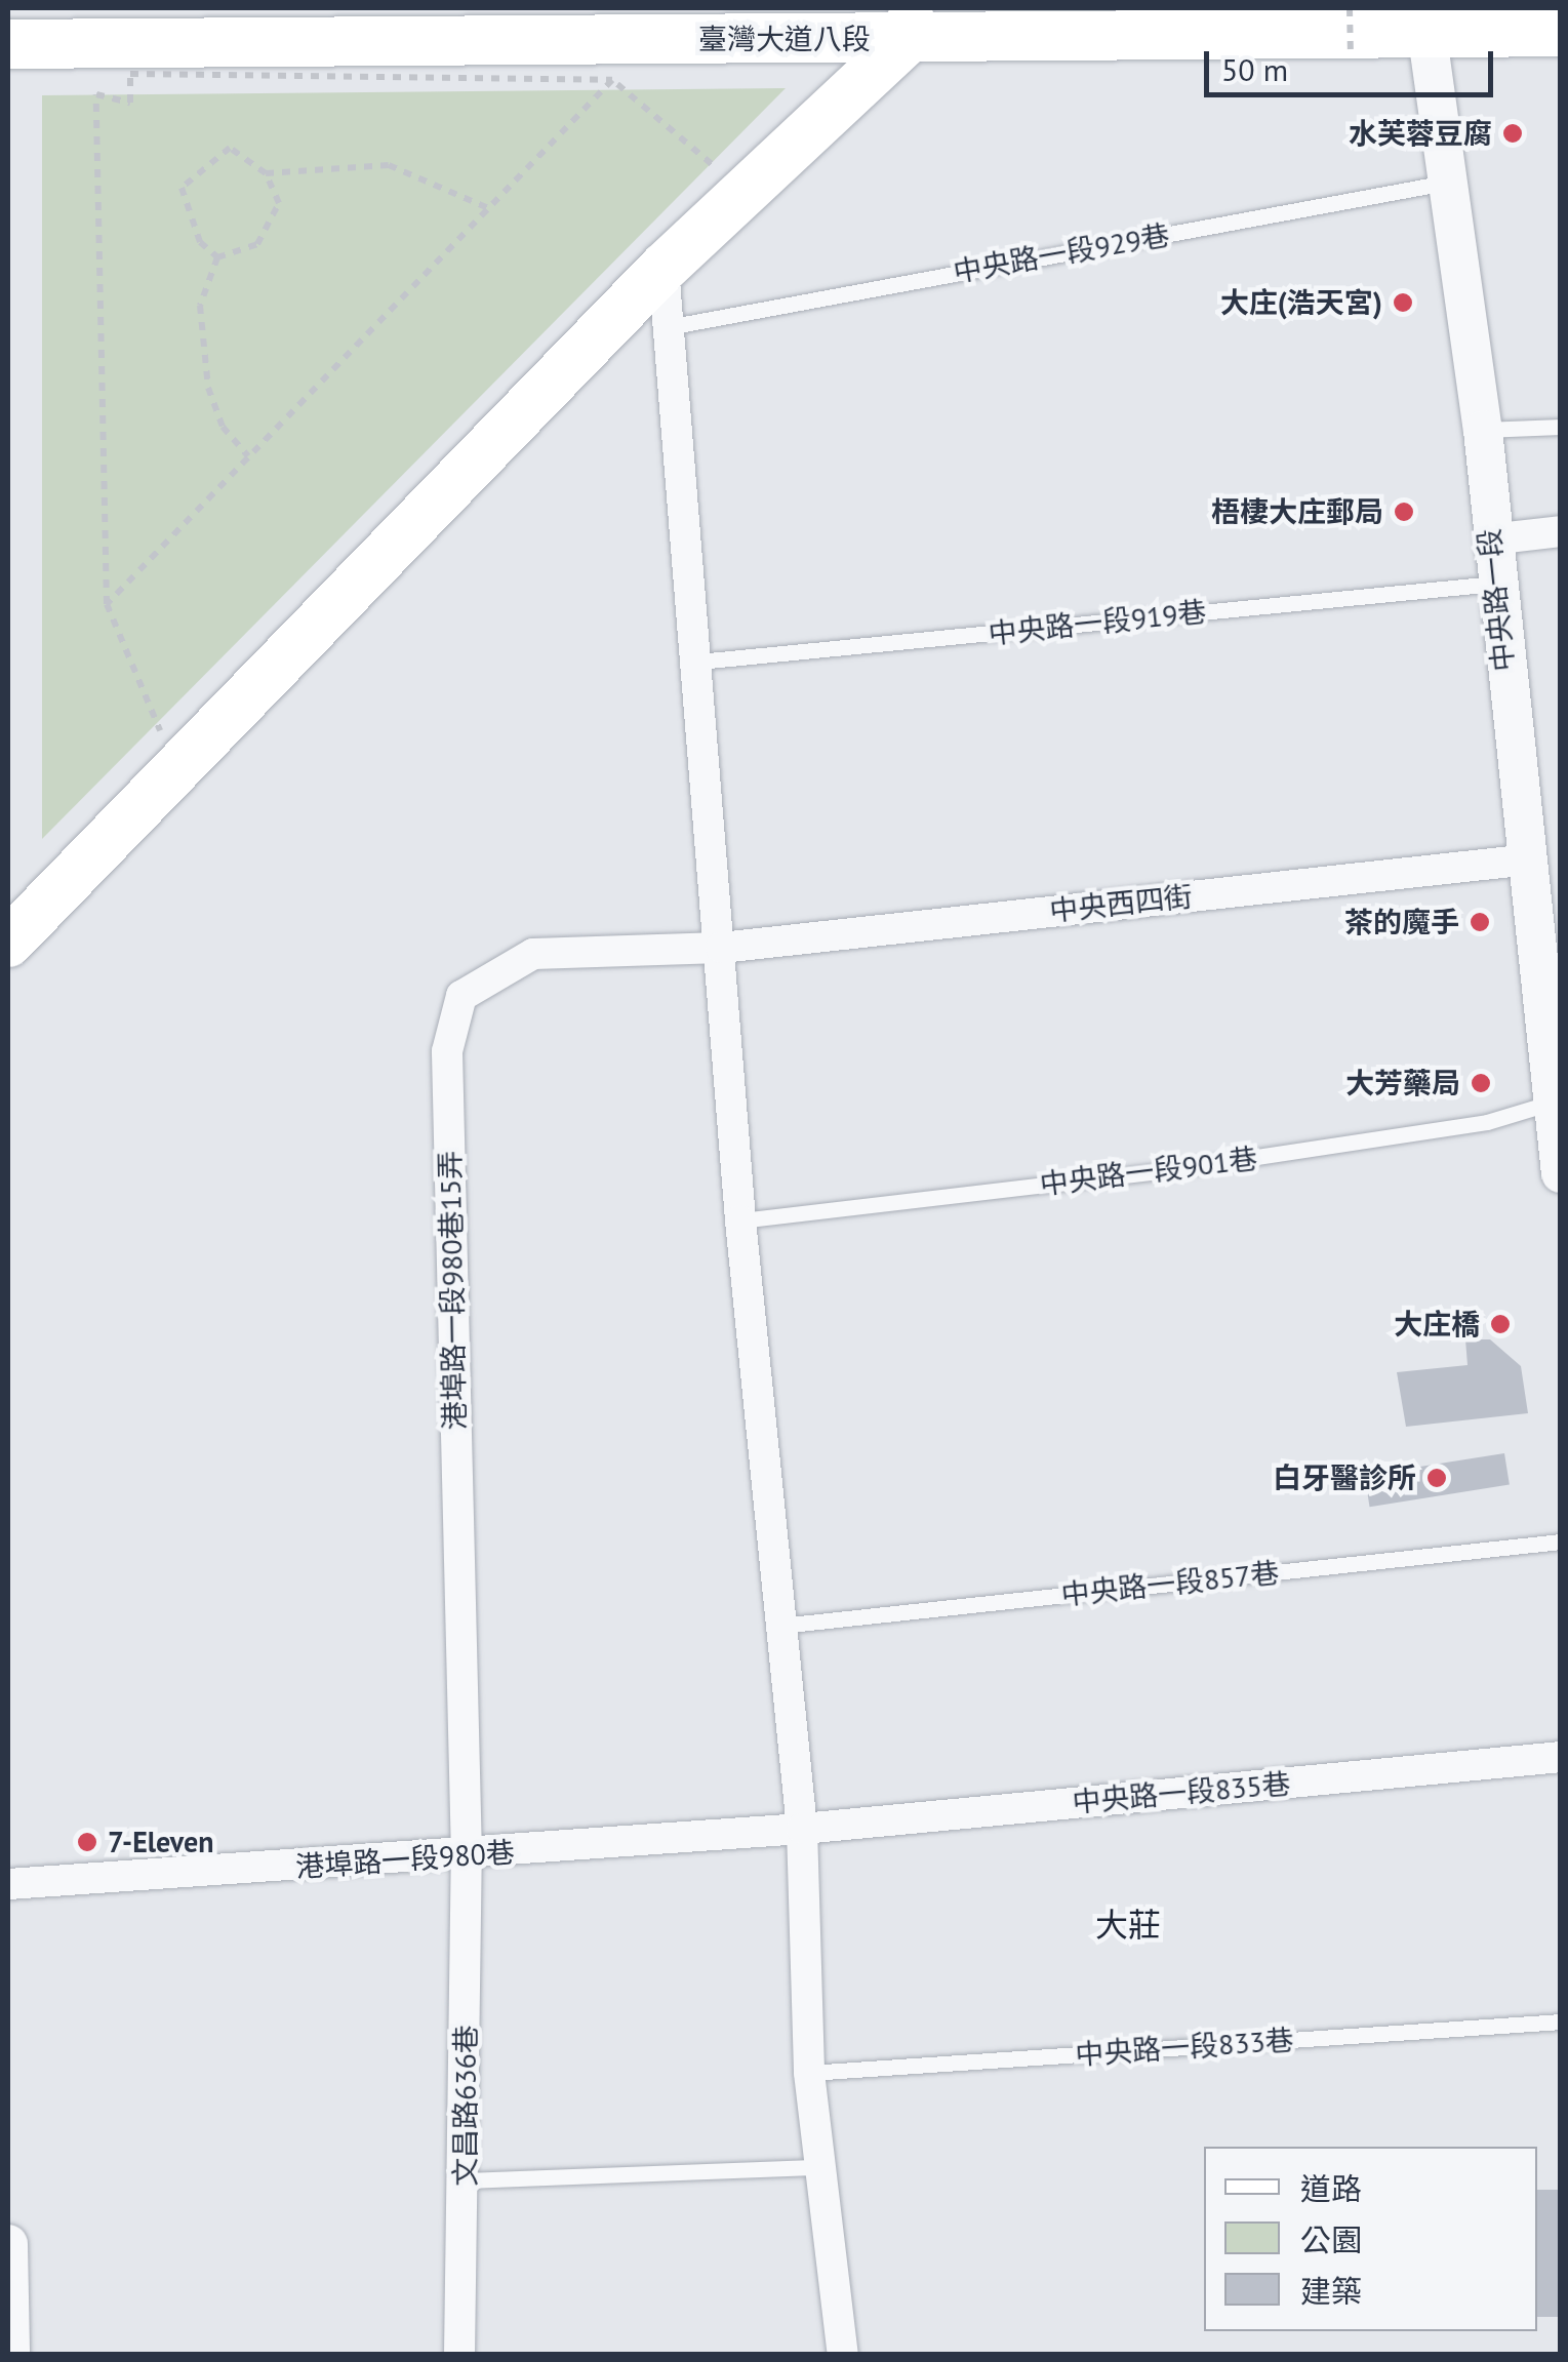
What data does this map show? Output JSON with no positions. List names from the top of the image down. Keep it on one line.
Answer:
{"streets":{"main road":["臺灣大道八段"],"street":["中央路一段","中央西四街","港埠路一段980巷15弄","中央路一段835巷","港埠路一段980巷","文昌路636巷"],"lane":["中央路一段929巷","中央路一段919巷","中央路一段901巷","中央路一段857巷","中央路一段833巷"]},"crossings":[["臺灣大道八段","中央路一段"],["中央路一段929巷","中央路一段"],["中央路一段","中央路一段919巷"],["中央路一段","中央西四街"],["中央路一段","中央路一段901巷"],["中央西四街","港埠路一段980巷15弄"],["港埠路一段980巷15弄","港埠路一段980巷"],["港埠路一段980巷15弄","文昌路636巷"],["中央路一段835巷","港埠路一段980巷"],["港埠路一段980巷","文昌路636巷"]],"districts":["大莊"],"places":["水芙蓉豆腐","大庄(浩天宮)","梧棲大庄郵局","茶的魔手","大芳藥局","大庄橋","白牙醫診所","7-Eleven"],"legend":["道路","公園","建築"],"scale_bar":"50 m"}
